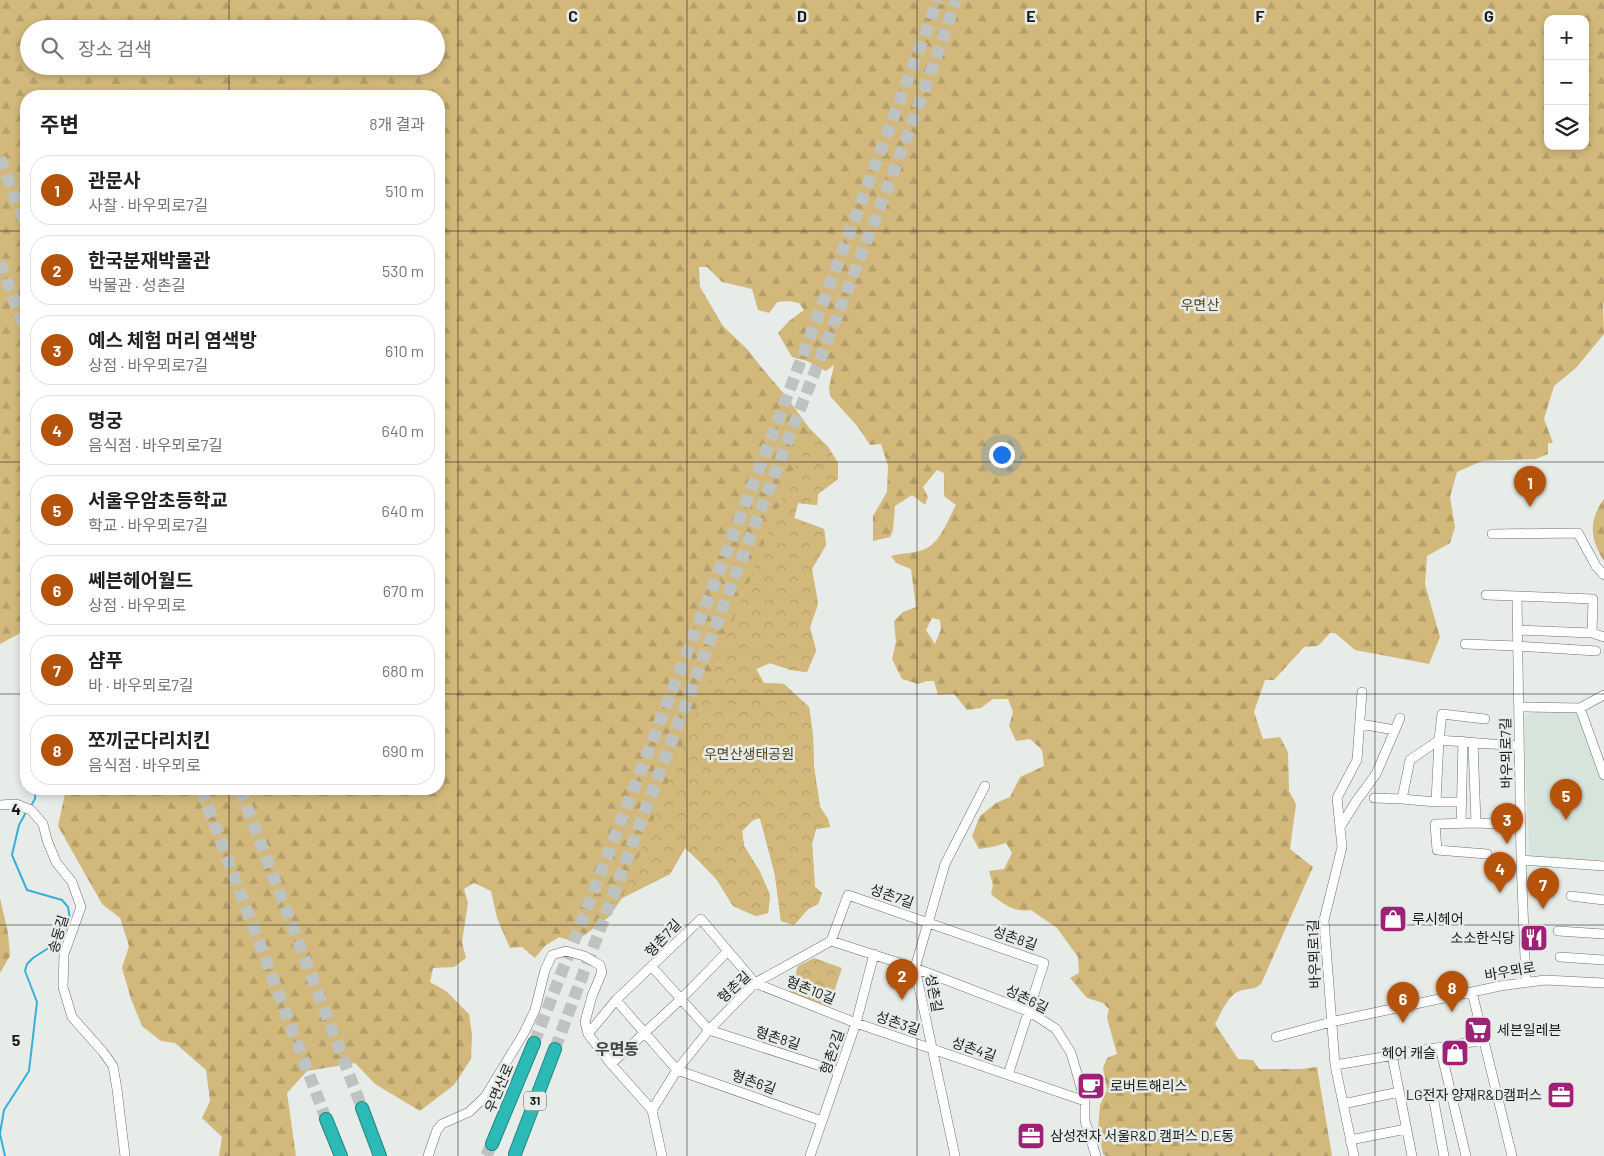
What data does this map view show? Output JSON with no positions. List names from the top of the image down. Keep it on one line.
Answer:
{"streets":{"highway":["우면산로","31"],"street":["바우뫼로7길","성촌7길","송동길","형촌7길","성촌8길","바우뫼로1길","바우뫼로","형촌길","형촌10길","성촌길","성촌6길","성촌3길","형촌8길","성촌4길","형촌2길","형촌6길"]},"crossings":[["바우뫼로7길","바우뫼로"],["성촌7길","성촌8길"],["성촌7길","형촌길"],["성촌7길","성촌길"],["형촌7길","형촌길"],["형촌7길","형촌8길"],["성촌8길","성촌길"],["성촌8길","성촌6길"],["성촌8길","성촌4길"],["바우뫼로1길","바우뫼로"],["형촌길","형촌10길"],["형촌길","형촌8길"],["형촌길","형촌6길"],["형촌10길","성촌3길"],["형촌10길","형촌2길"],["성촌길","성촌6길"],["성촌길","성촌3길"],["성촌길","성촌4길"],["성촌6길","성촌4길"],["성촌3길","성촌4길"],["성촌3길","형촌2길"],["형촌8길","형촌2길"],["형촌2길","형촌6길"]],"districts":["우면동"],"parks":["우면산","우면산생태공원"],"places":{"shop":["루시헤어","헤어 캐슬"],"restaurant":["소소한식당"],"supermarket":["세븐일레븐"],"cafe":["로버트해리스"],"office":["LG전자 양재R&D캠퍼스","삼성전자 서울R&D 캠퍼스 D,E동"]},"page":{"map_buttons":["+","−"],"search":"장소 검색","heading":["주변","8개 결과"],"list":[{"mark":"1","name":"관문사","note":"사찰 · 바우뫼로7길","value":"510 m"},{"mark":"2","name":"한국분재박물관","note":"박물관 · 성촌길","value":"530 m"},{"mark":"3","name":"예스 체험 머리 염색방","note":"상점 · 바우뫼로7길","value":"610 m"},{"mark":"4","name":"명궁","note":"음식점 · 바우뫼로7길","value":"640 m"},{"mark":"5","name":"서울우암초등학교","note":"학교 · 바우뫼로7길","value":"640 m"},{"mark":"6","name":"쎄븐헤어월드","note":"상점 · 바우뫼로","value":"670 m"},{"mark":"7","name":"샴푸","note":"바 · 바우뫼로7길","value":"680 m"},{"mark":"8","name":"쪼끼군다리치킨","note":"음식점 · 바우뫼로","value":"690 m"}],"pins":["1","5","3","4","7","2","8","6"]},"grid":{"columns":["C","D","E","F","G"],"rows":["4","5"]}}
